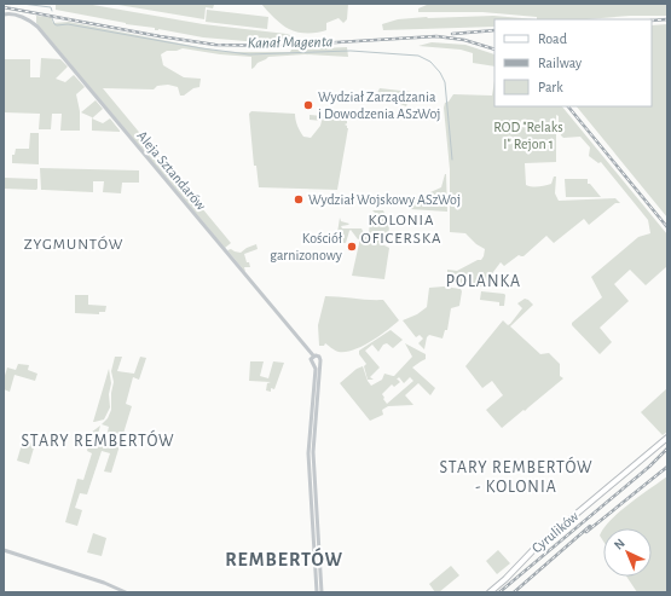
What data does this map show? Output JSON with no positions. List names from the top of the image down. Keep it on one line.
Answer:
{"streets":{"main road":["Cyrulików"],"street":["Aleja Sztandarów"]},"districts":["KOLONIA OFICERSKA","ZYGMUNTÓW","POLANKA","STARY REMBERTÓW","STARY REMBERTÓW - KOLONIA","REMBERTÓW"],"water":["Kanał Magenta"],"parks":["ROD \"Relaks I\" Rejon 1"],"places":["Wydział Zarządzania i Dowodzenia ASzWoj","Wydział Wojskowy ASzWoj","Kościół garnizonowy"],"legend":["Road","Railway","Park"],"north":"top left"}
